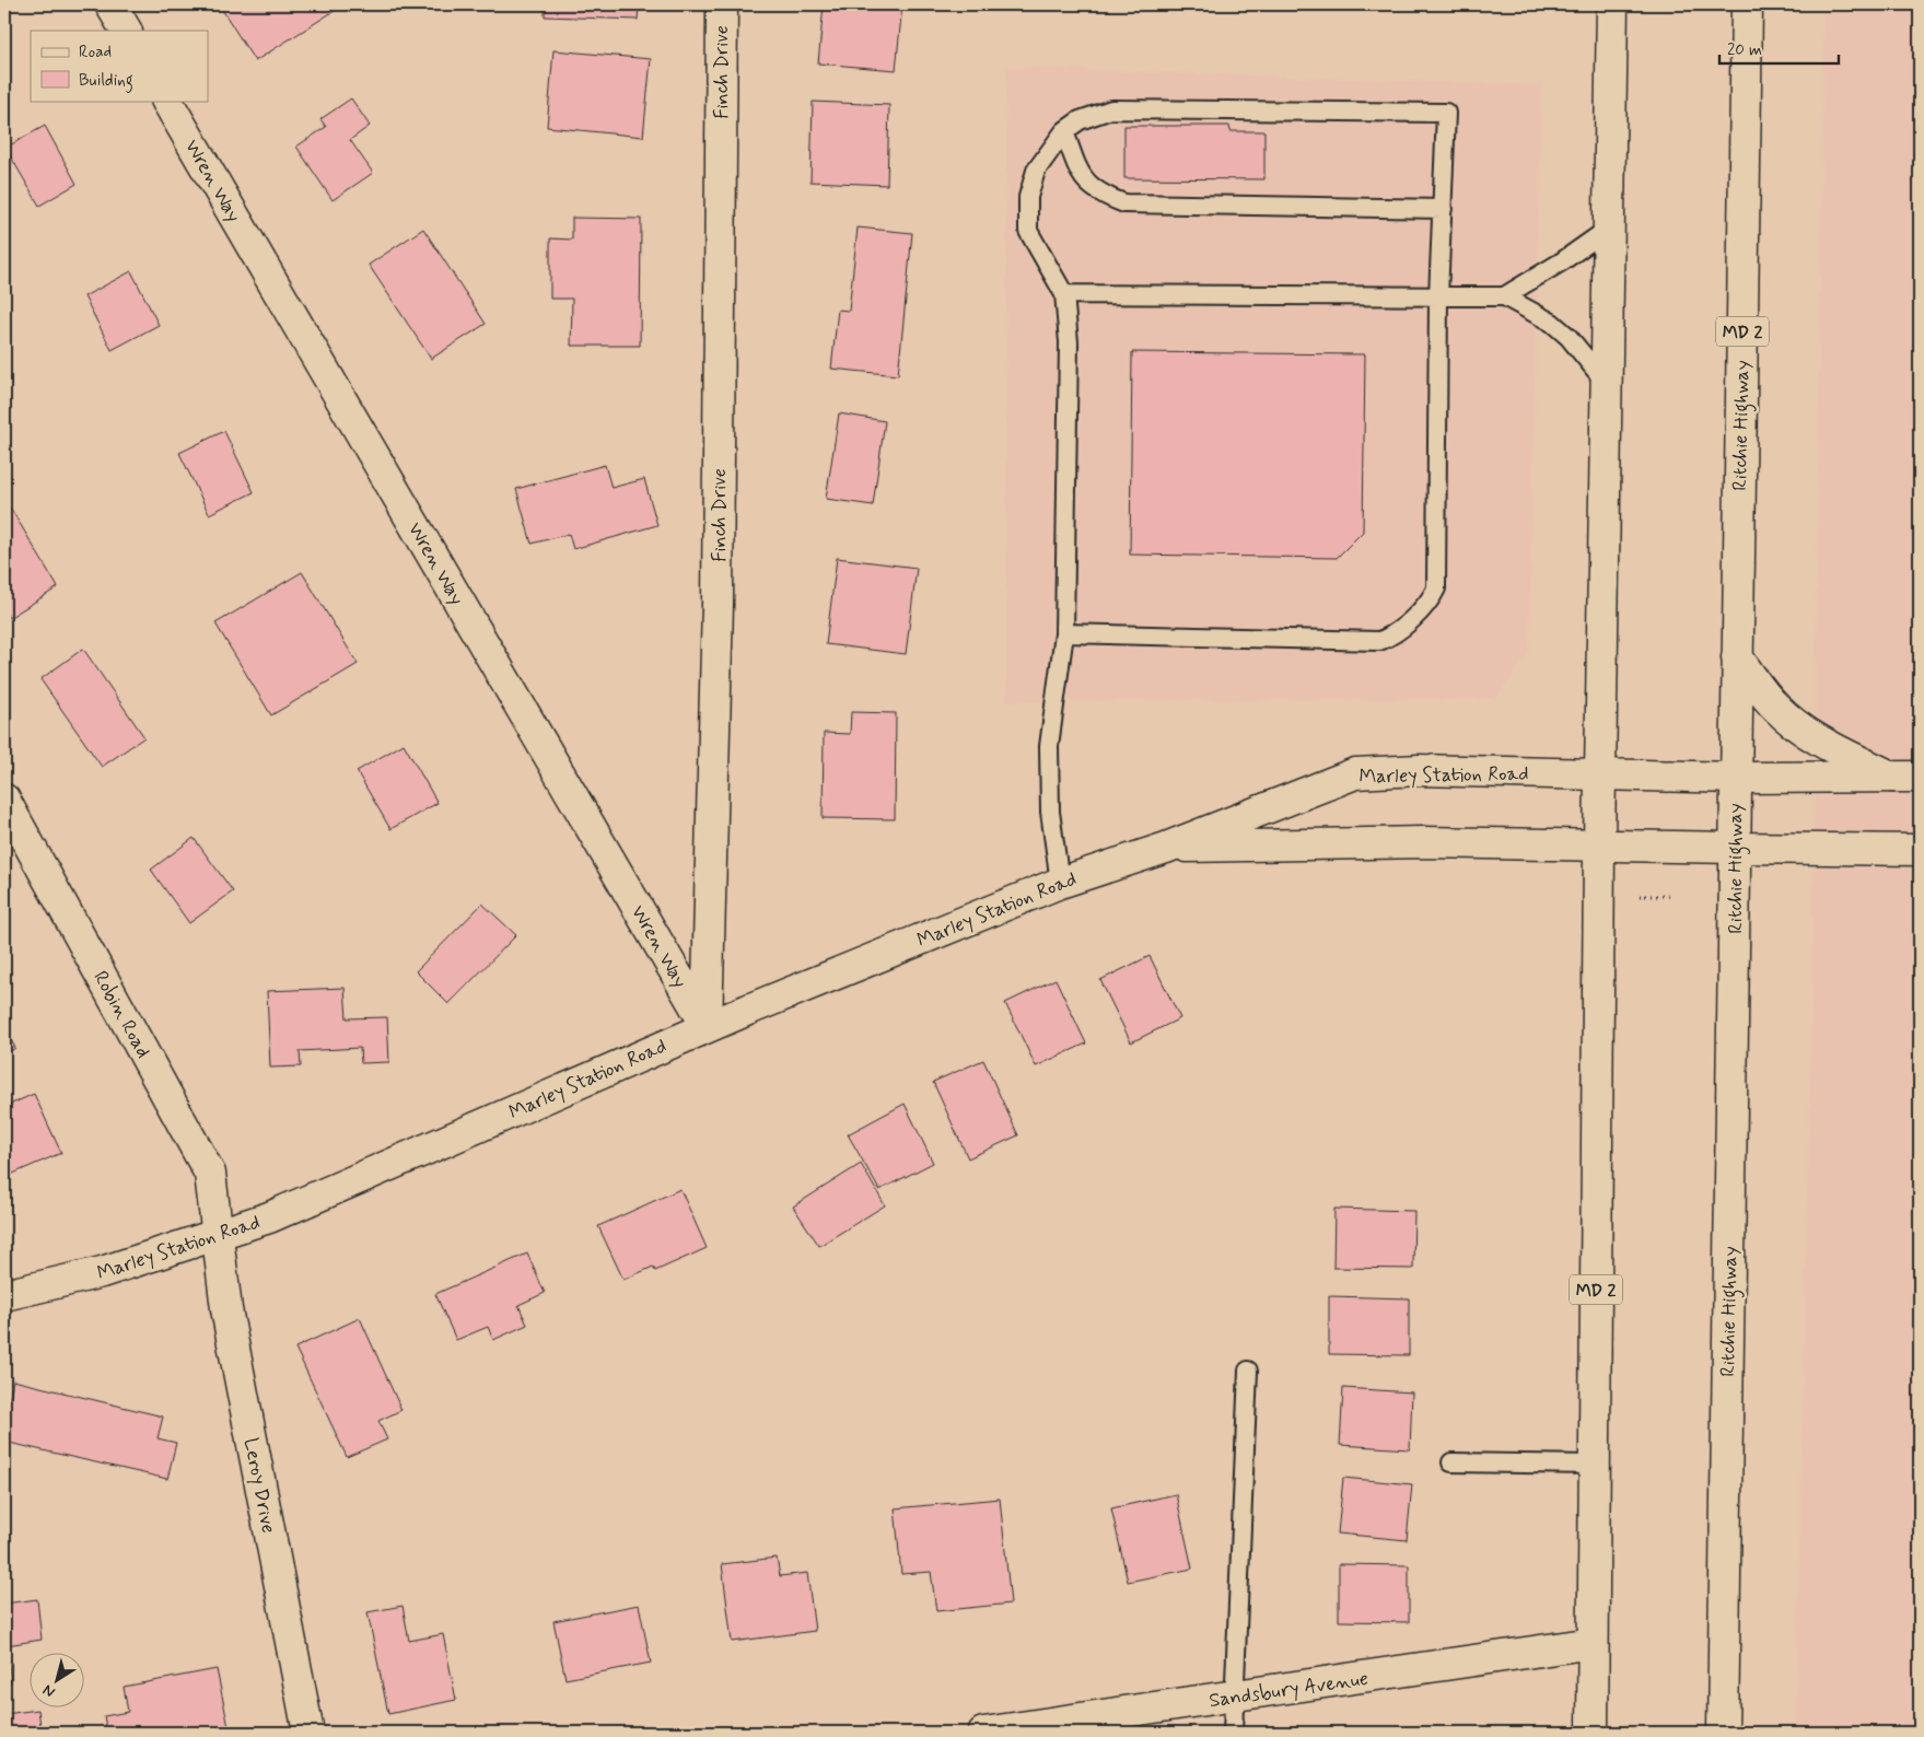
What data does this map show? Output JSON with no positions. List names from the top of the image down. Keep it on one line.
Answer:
{"streets":{"main road":["Finch Drive","Wren Way","MD 2","Ritchie Highway","Marley Station Road","Robin Road","Leroy Drive","Sandsbury Avenue"]},"crossings":[["Finch Drive","Wren Way"],["Finch Drive","Marley Station Road"],["Wren Way","Marley Station Road"],["MD 2","Marley Station Road"],["MD 2","Sandsbury Avenue"],["Ritchie Highway","Marley Station Road"],["Marley Station Road","Robin Road"],["Marley Station Road","Leroy Drive"],["Robin Road","Leroy Drive"]],"legend":["Road","Building"],"scale_bar":"20 m","north":"bottom left"}
